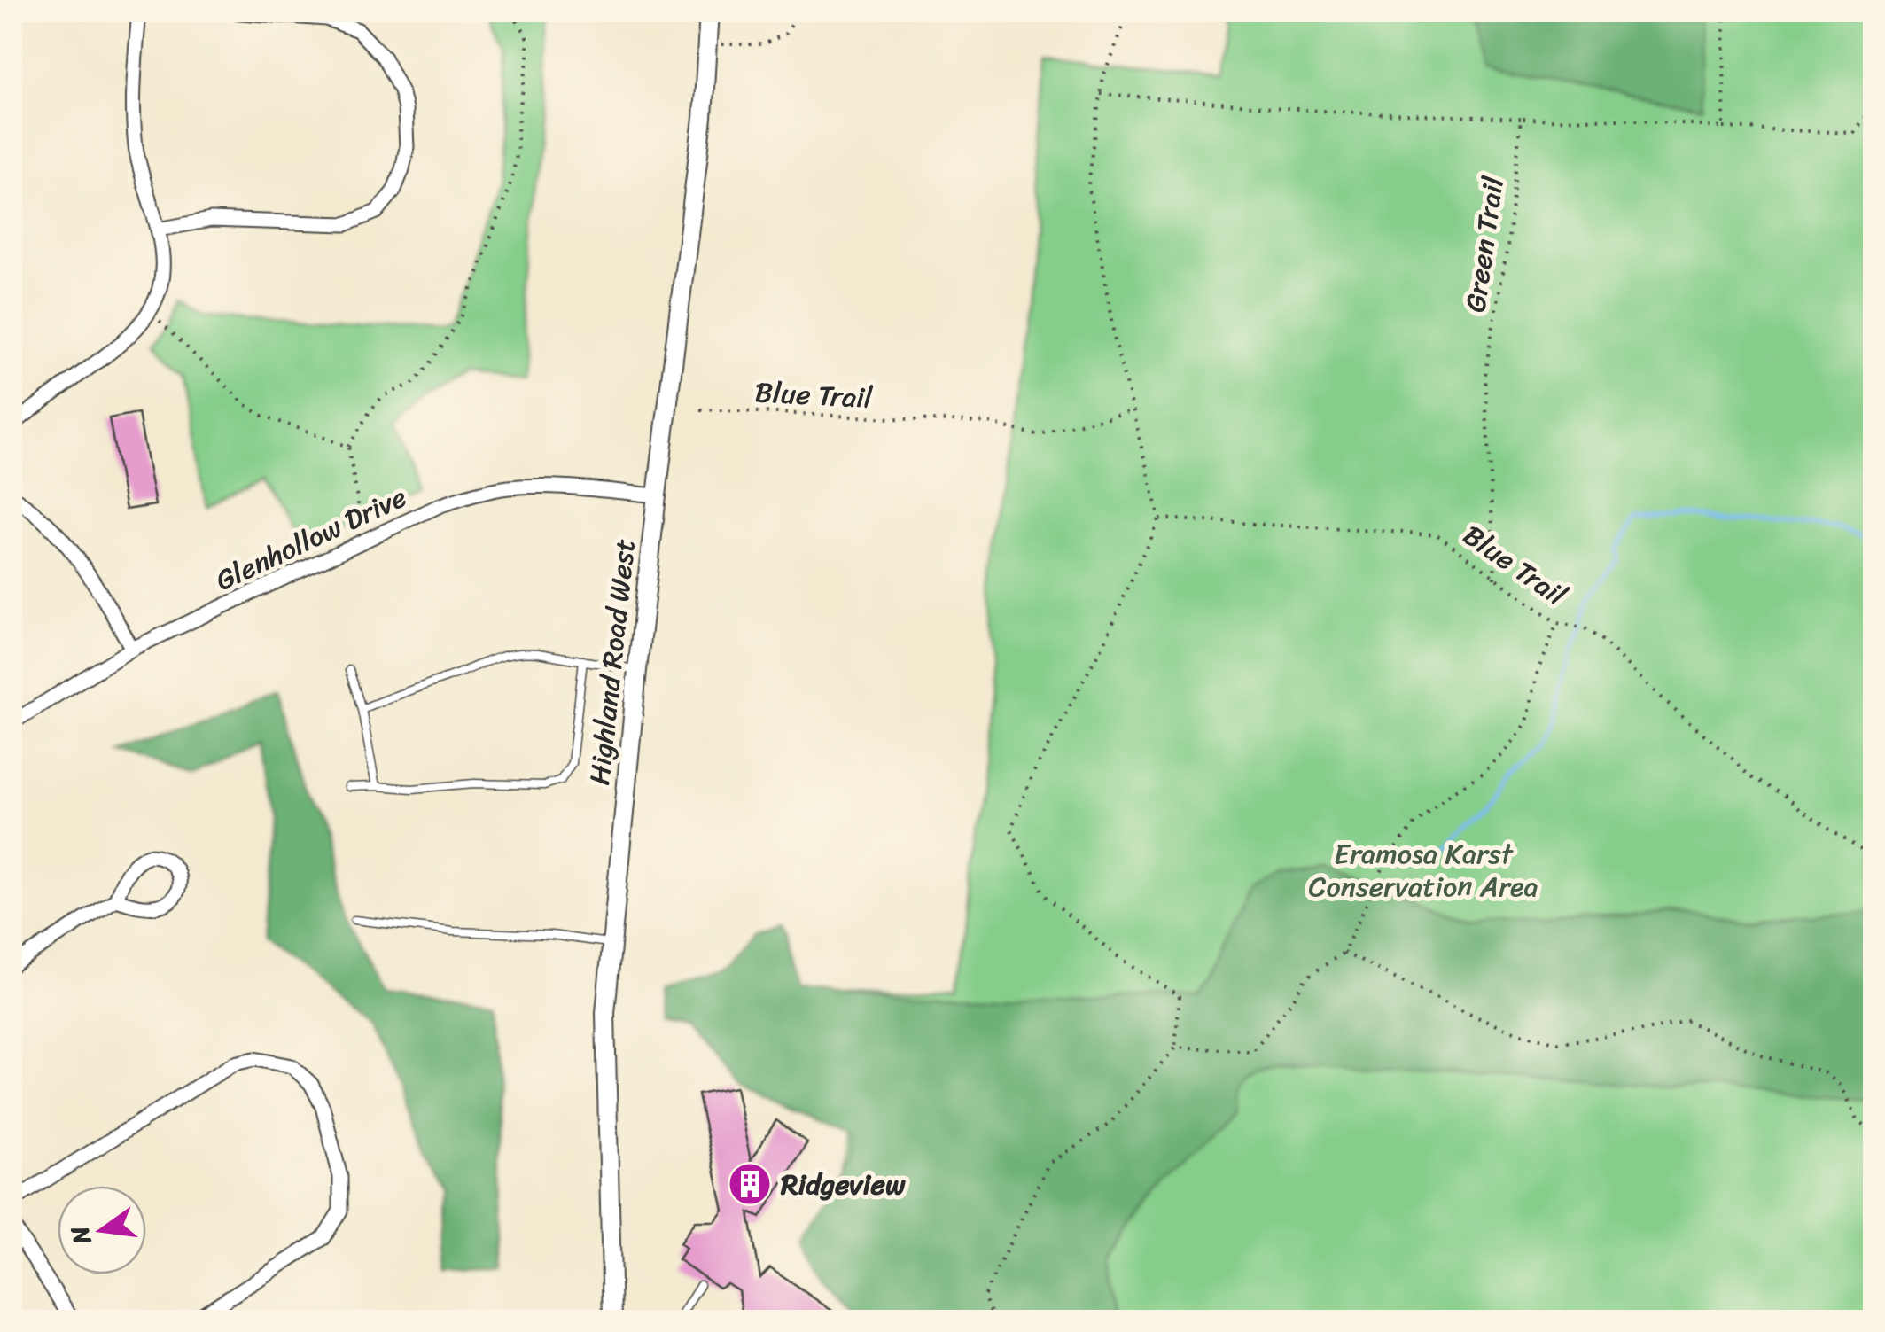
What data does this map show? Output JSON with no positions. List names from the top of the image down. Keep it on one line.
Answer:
{"streets":{"street":["Glenhollow Drive","Highland Road West"],"path":["Green Trail","Blue Trail"]},"crossings":[["Green Trail","Blue Trail"],["Glenhollow Drive","Highland Road West"]],"parks":["Eramosa Karst Conservation Area"],"places":{"building":["Ridgeview"]},"north":"left"}
